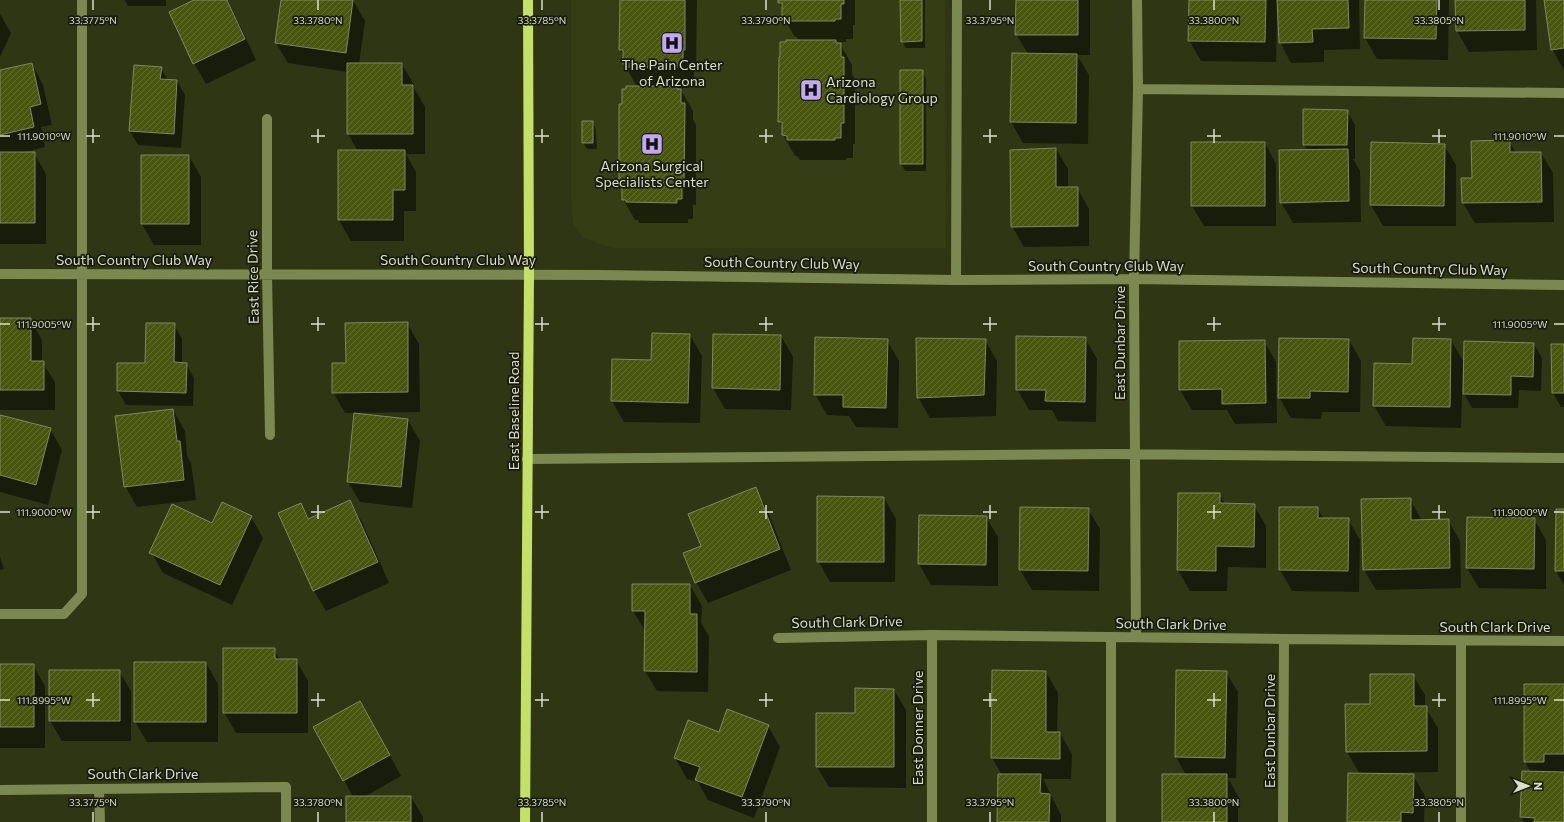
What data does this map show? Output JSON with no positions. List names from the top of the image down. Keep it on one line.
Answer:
{"streets":{"main road":["East Baseline Road"],"street":["South Country Club Way","East Rice Drive","East Dunbar Drive","South Clark Drive","East Donner Drive"]},"crossings":[["South Country Club Way","East Rice Drive"],["South Country Club Way","East Dunbar Drive"],["South Country Club Way","East Baseline Road"],["East Dunbar Drive","South Clark Drive"],["South Clark Drive","East Donner Drive"]],"places":{"hospital":["The Pain Center of Arizona","Arizona Cardiology Group","Arizona Surgical Specialists Center"]},"north":"right","coordinates":["33.3775°N","33.3780°N","33.3785°N","33.3790°N","33.3795°N","33.3800°N","33.3805°N","111.9010°W","111.9005°W","111.9000°W","111.8995°W"]}
